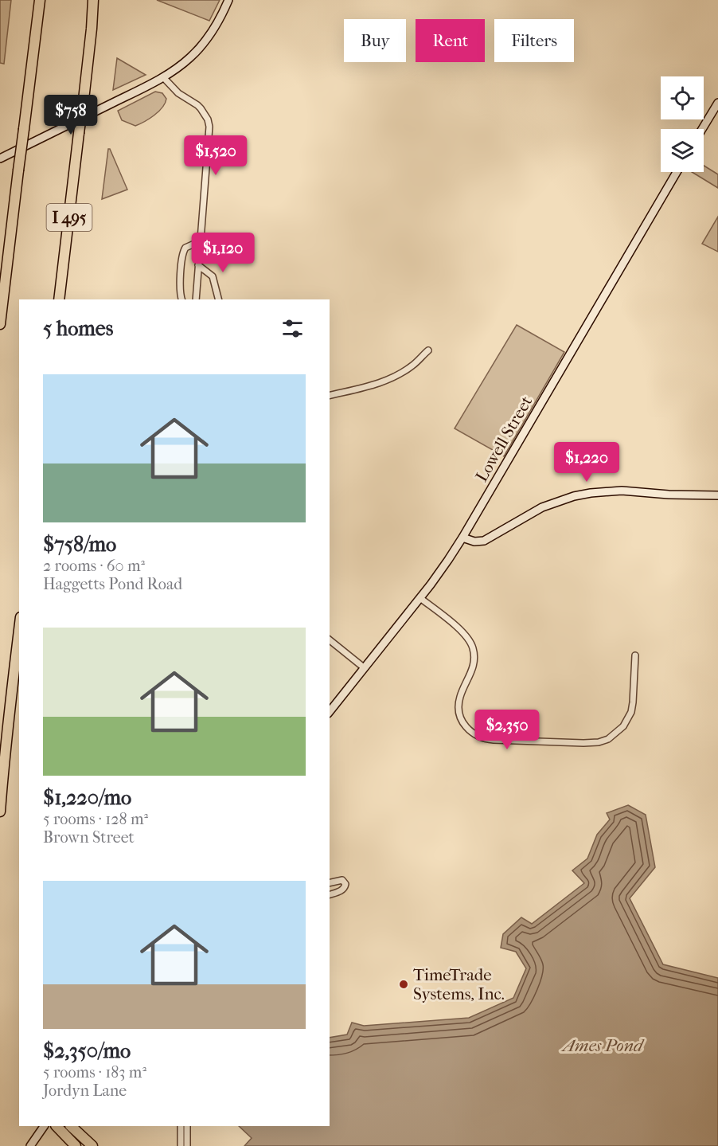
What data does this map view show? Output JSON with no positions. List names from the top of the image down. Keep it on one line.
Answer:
{"streets":{"highway":["I 495"],"main road":["Lowell Street"]},"water":["Ames Pond"],"places":["TimeTrade Systems, Inc."],"page":{"chip":["Buy","Rent","Filters"],"price":["$758","$1,520","$1,120","$1,220","$2,350"],"heading":"5 homes","list":[{"name":"$758/mo","note":"2 rooms · 60 m² · Haggetts Pond Road"},{"name":"$1,220/mo","note":"5 rooms · 128 m² · Brown Street"},{"name":"$2,350/mo","note":"5 rooms · 183 m² · Jordyn Lane"}]}}
